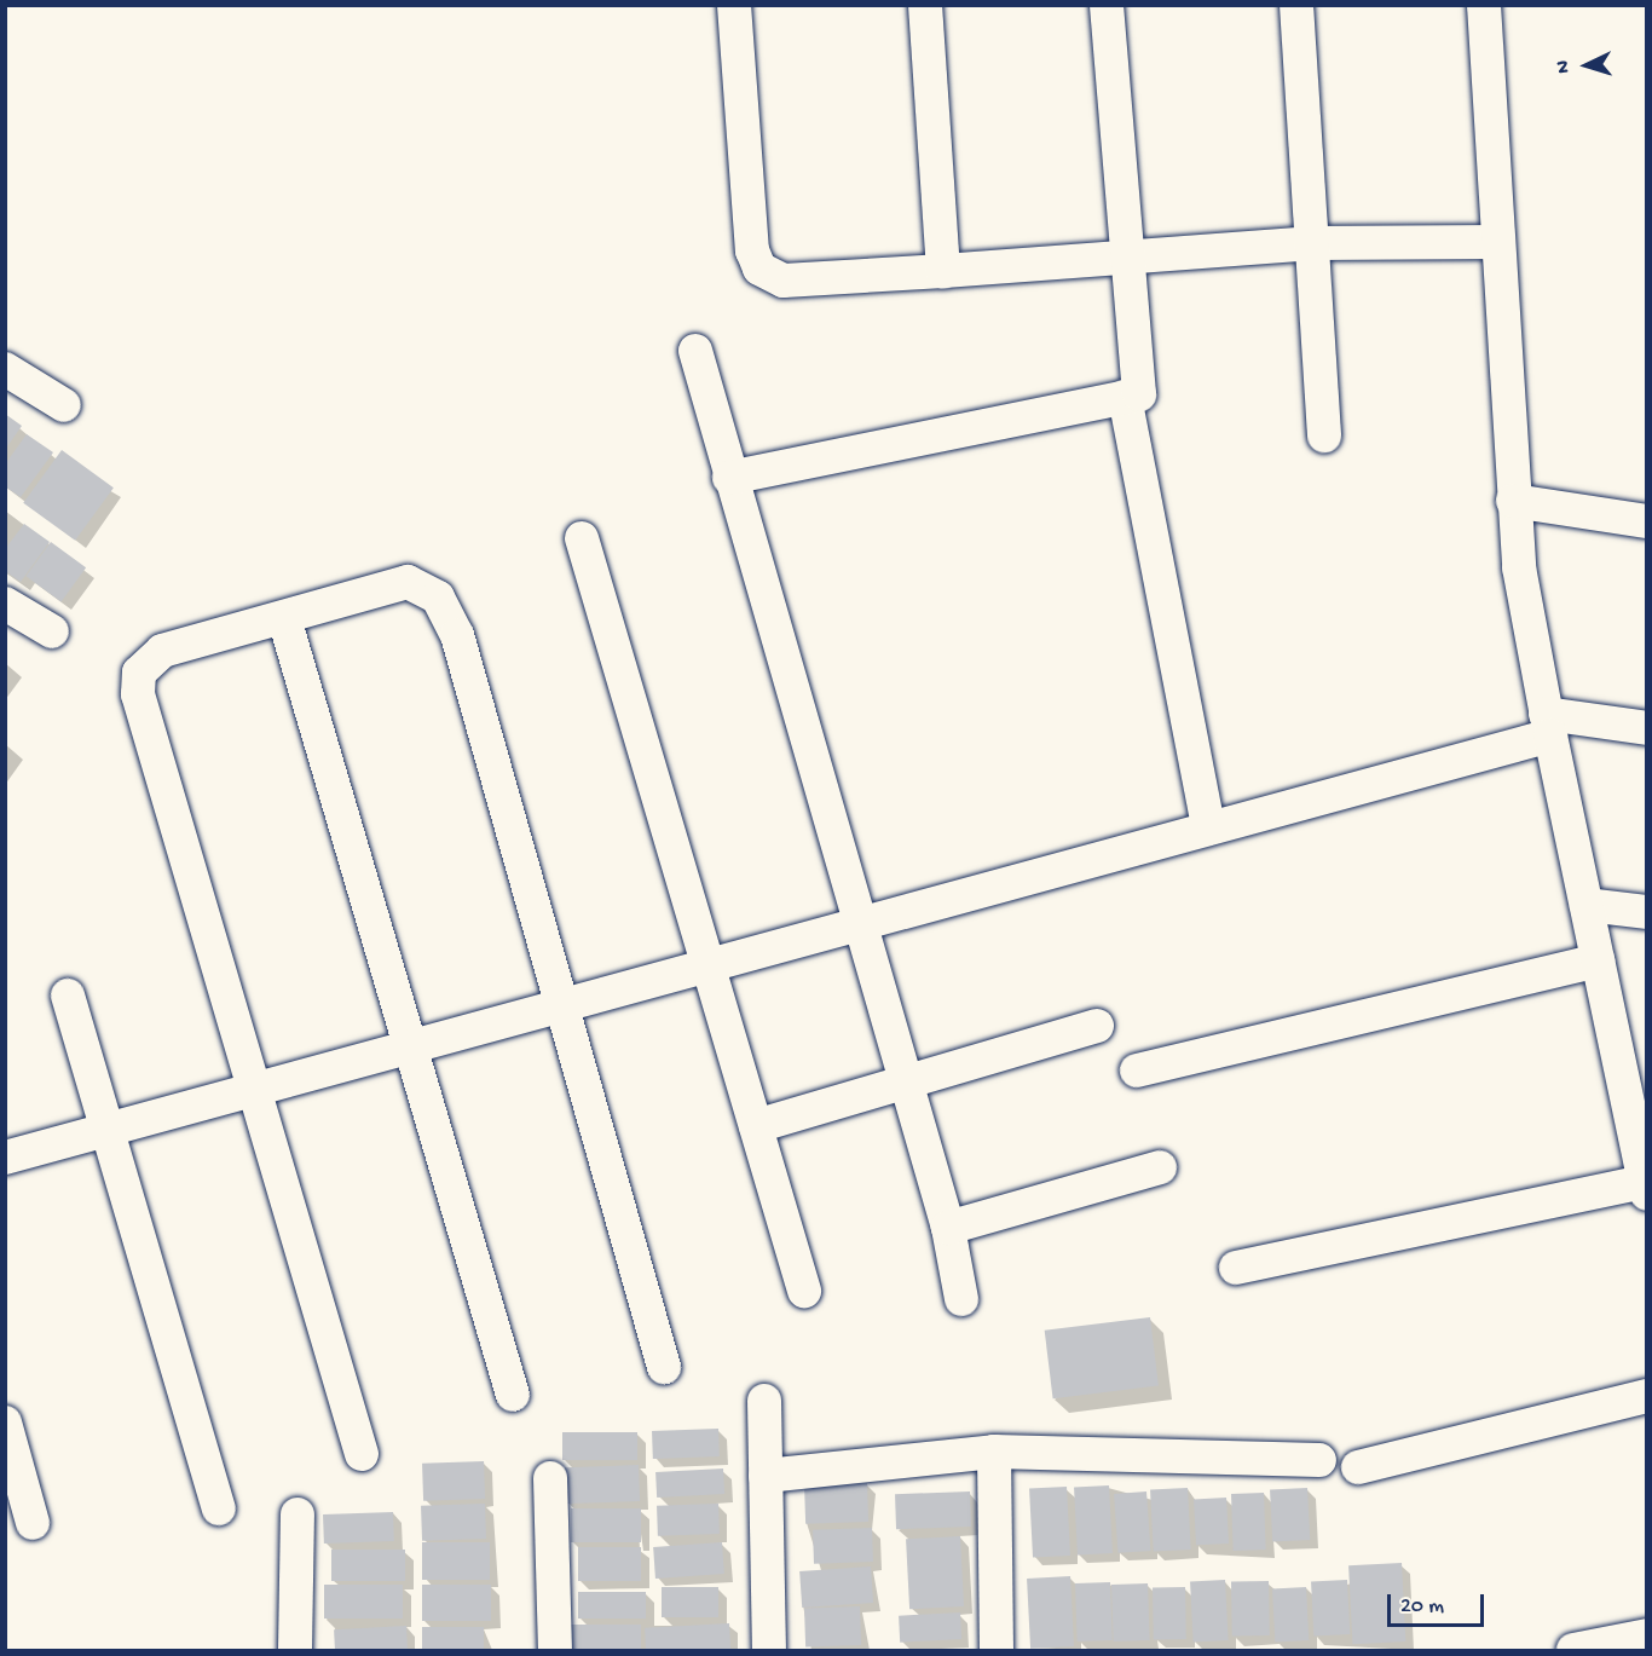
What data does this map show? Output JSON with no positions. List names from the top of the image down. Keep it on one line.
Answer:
{"scale_bar":"20 m","north":"left"}
